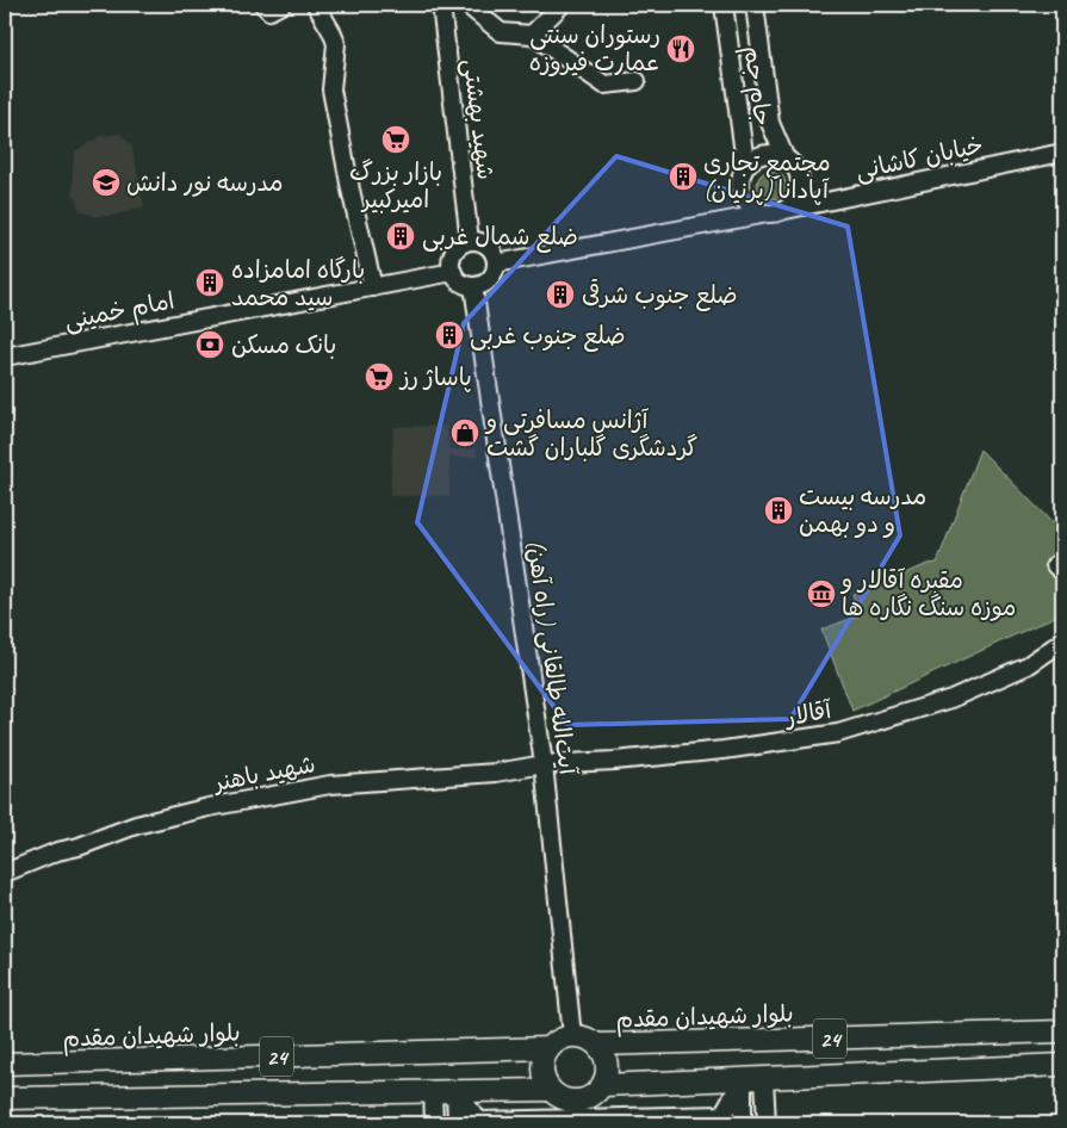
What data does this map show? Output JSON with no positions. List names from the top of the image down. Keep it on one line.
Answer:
{"streets":{"main road":["بلوار شهیدان مقدم","24"],"street":["جام جم","شهید بهشتی","خیابان کاشانی","امام خمینی","(راه آهن) آیت‌الله طالقانی","آقالار","شهید باهنر"]},"crossings":[["جام جم","خیابان کاشانی"],["شهید بهشتی","امام خمینی"],["شهید بهشتی","(راه آهن) آیت‌الله طالقانی"],["امام خمینی","(راه آهن) آیت‌الله طالقانی"],["(راه آهن) آیت‌الله طالقانی","آقالار"],["(راه آهن) آیت‌الله طالقانی","شهید باهنر"],["(راه آهن) آیت‌الله طالقانی","بلوار شهیدان مقدم"],["(راه آهن) آیت‌الله طالقانی","24"],["آقالار","شهید باهنر"],["بلوار شهیدان مقدم","24"]],"places":{"restaurant":["رستوران سنتی عمارت فیروزه"],"supermarket":["بازار بزرگ امیرکبیر","پاساژ رز"],"building":["مجتمع تجاری آپادانا (پرنیان)","ضلع شمال غربی","بارگاه امامزاده سید محمد","ضلع جنوب شرقی","ضلع جنوب غربی","مدرسه بیست و دو بهمن"],"school or university":["مدرسه نور دانش"],"bank":["بانک مسکن"],"shop":["آژانس مسافرتی و گردشگری گلباران گشت"],"museum":["مقبره آقالار و موزه سنگ نگاره ها"]}}
